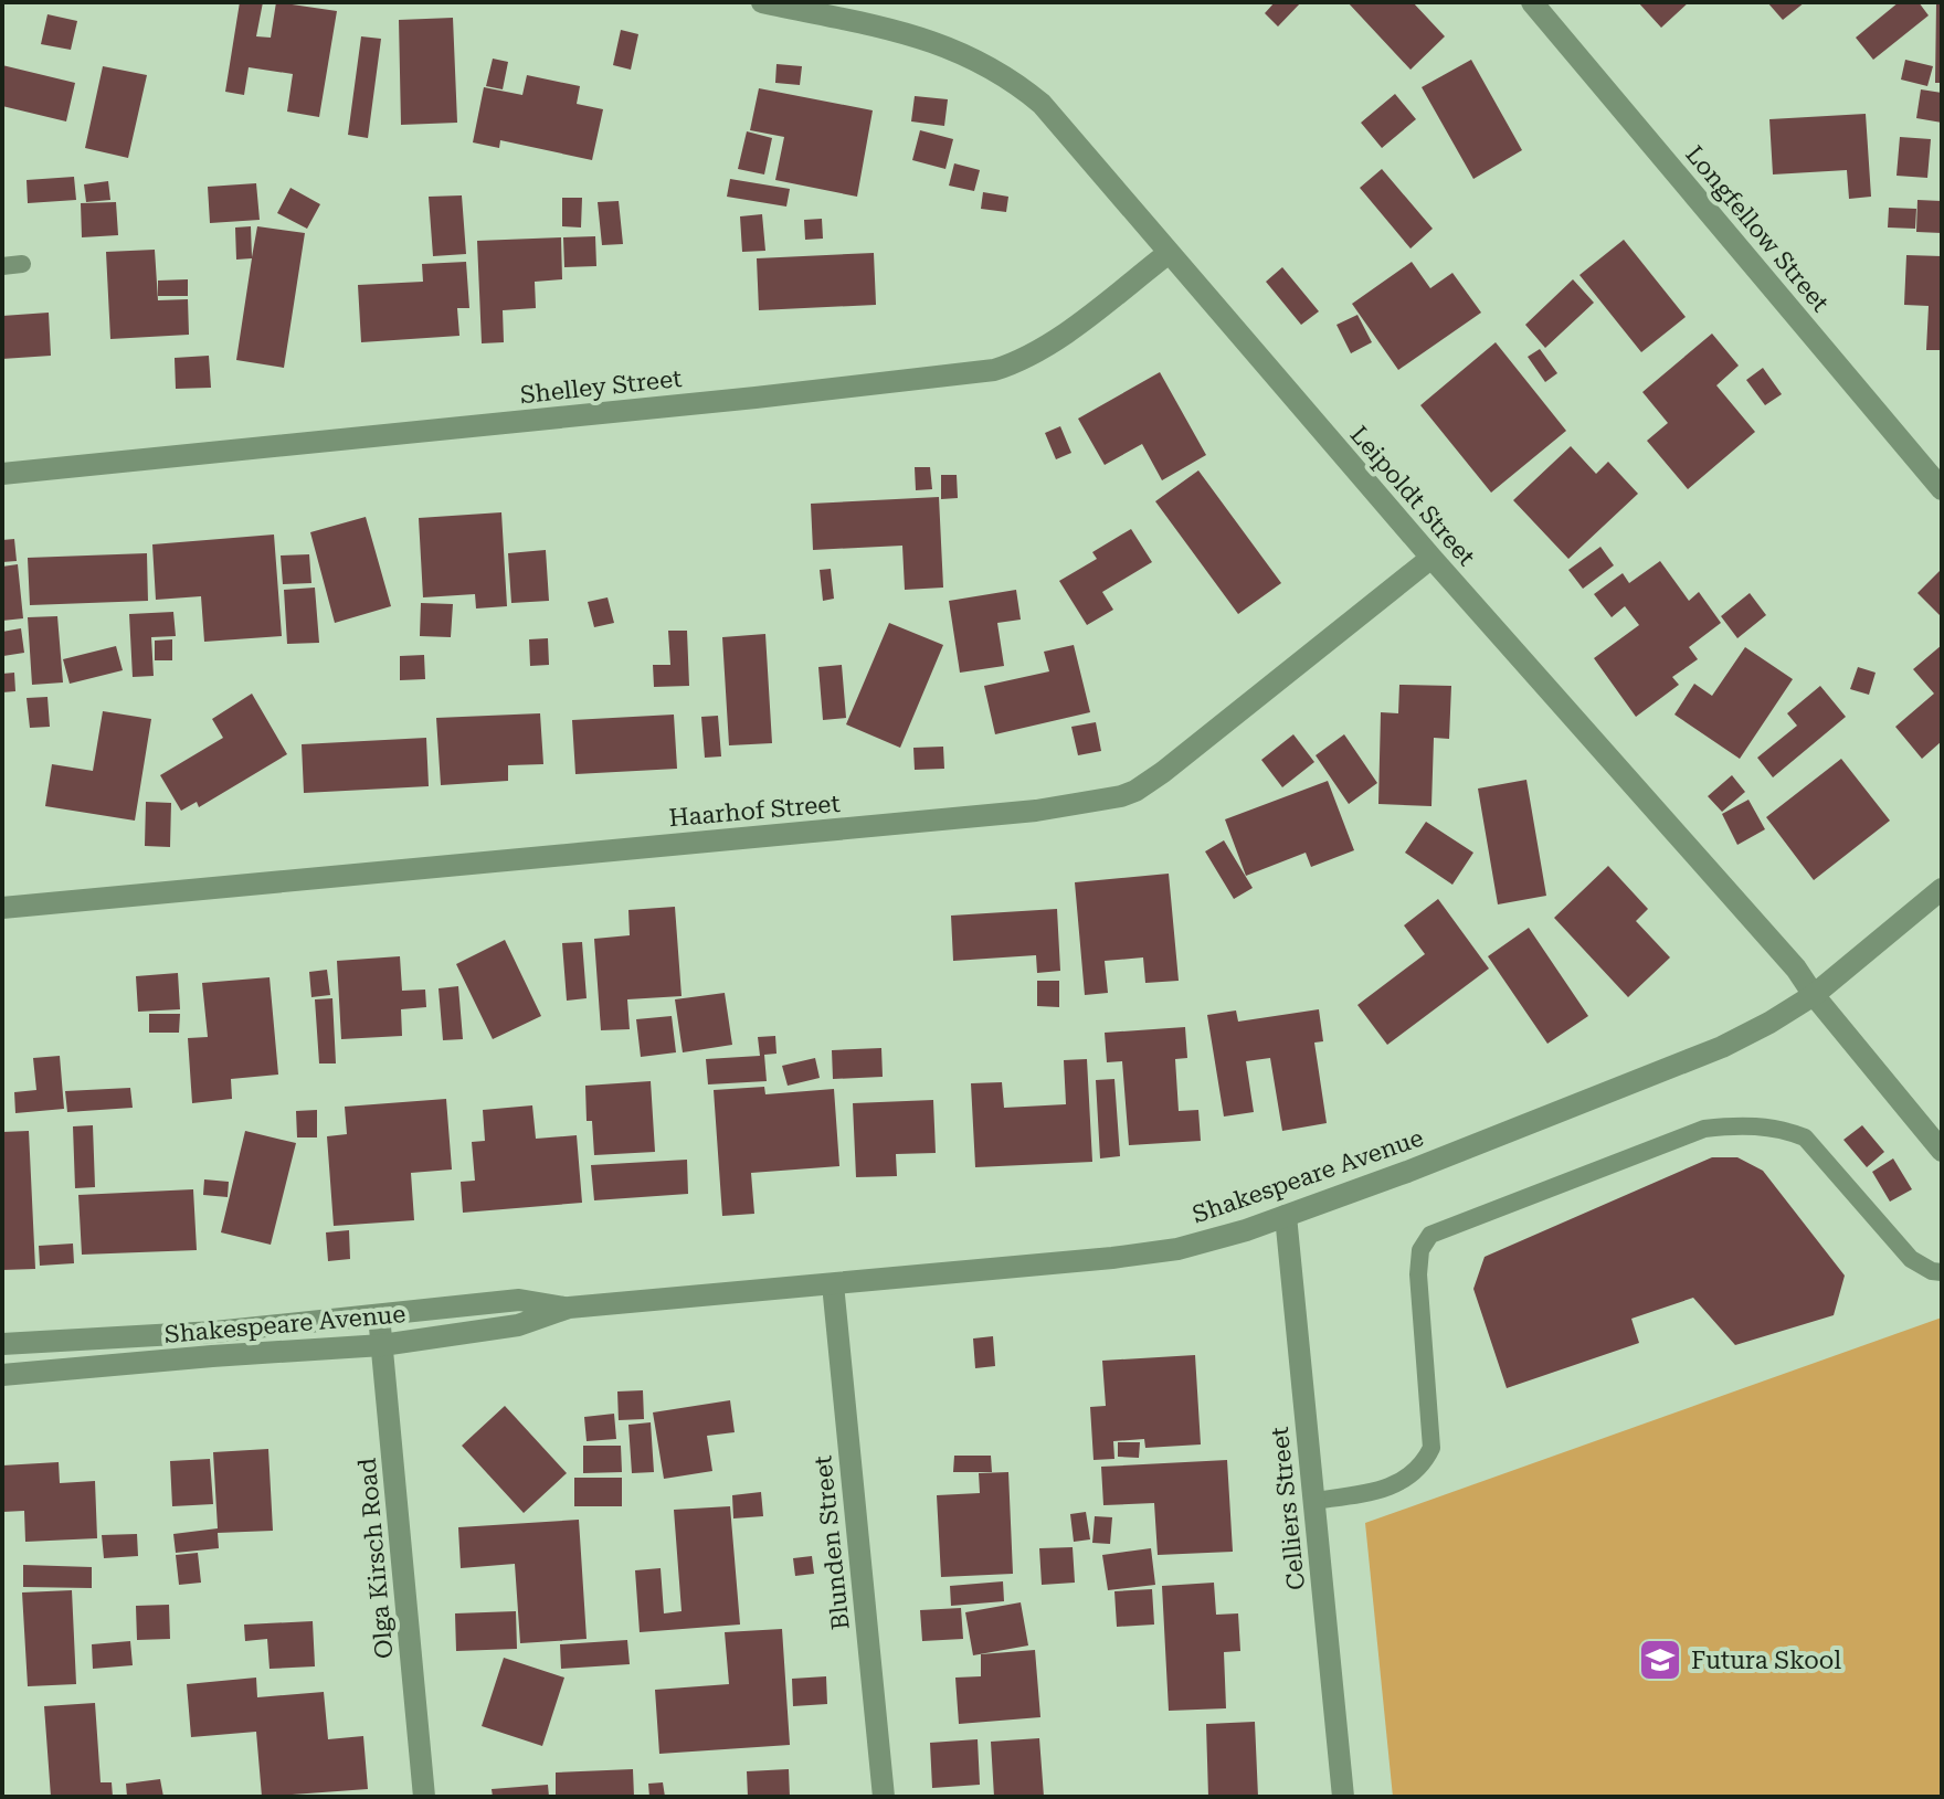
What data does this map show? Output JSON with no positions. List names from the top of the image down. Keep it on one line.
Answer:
{"streets":{"street":["Longfellow Street","Shelley Street","Leipoldt Street","Haarhof Street","Shakespeare Avenue","Celliers Street","Blunden Street","Olga Kirsch Road"]},"crossings":[["Shelley Street","Leipoldt Street"],["Leipoldt Street","Haarhof Street"],["Leipoldt Street","Shakespeare Avenue"],["Shakespeare Avenue","Celliers Street"],["Shakespeare Avenue","Blunden Street"],["Shakespeare Avenue","Olga Kirsch Road"]],"places":{"school or university":["Futura Skool"]}}
